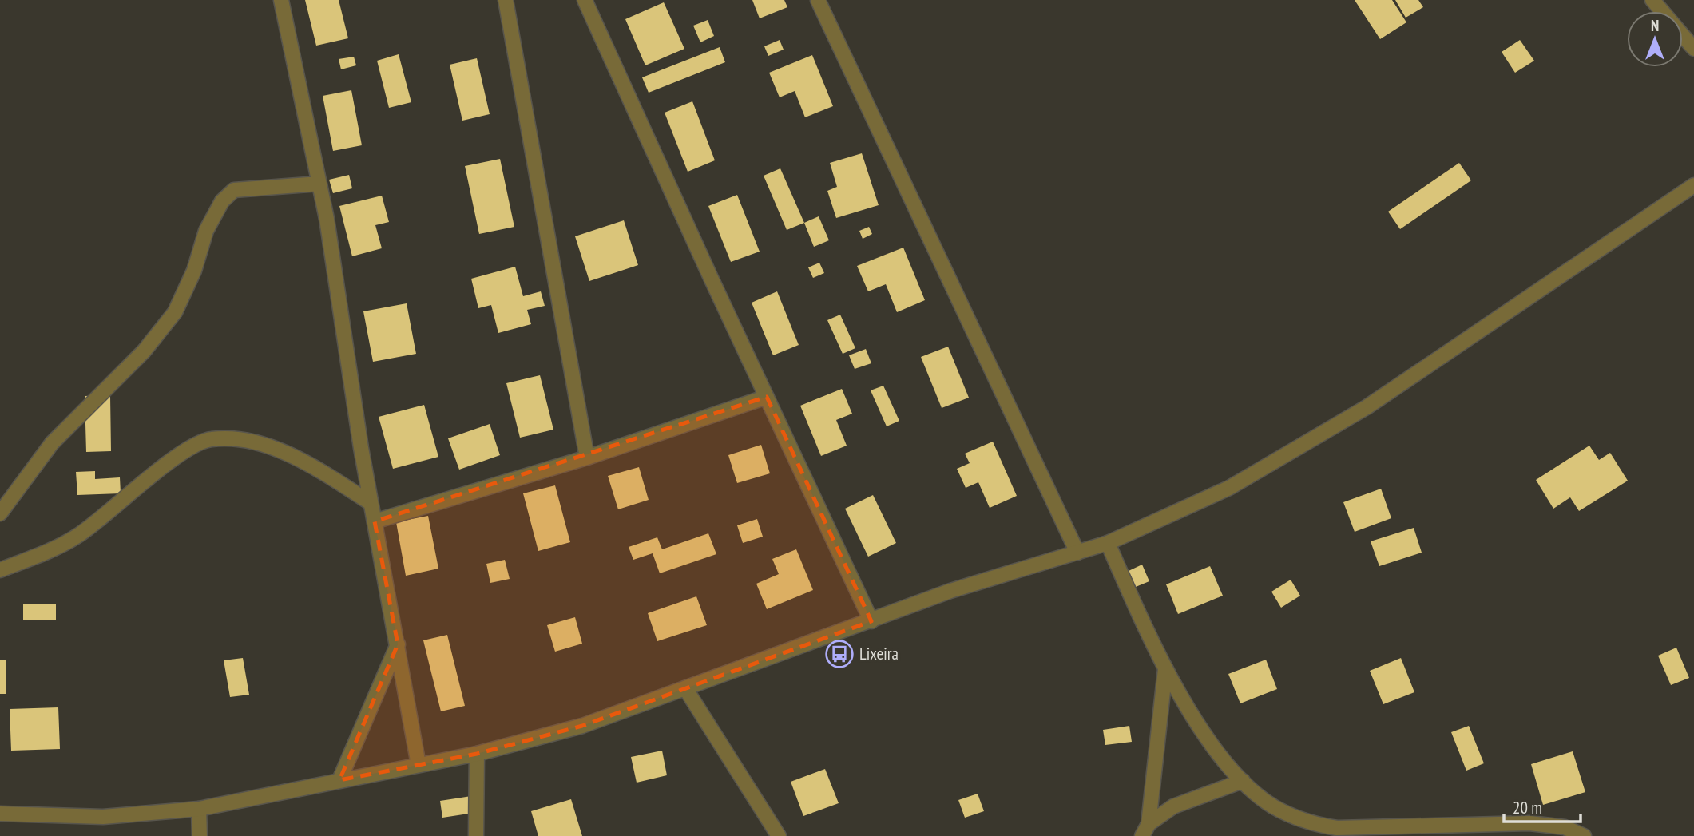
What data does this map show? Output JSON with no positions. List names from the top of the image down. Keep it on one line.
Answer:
{"places":{"bus stop":["Lixeira"]},"scale_bar":"20 m","north":"top"}
